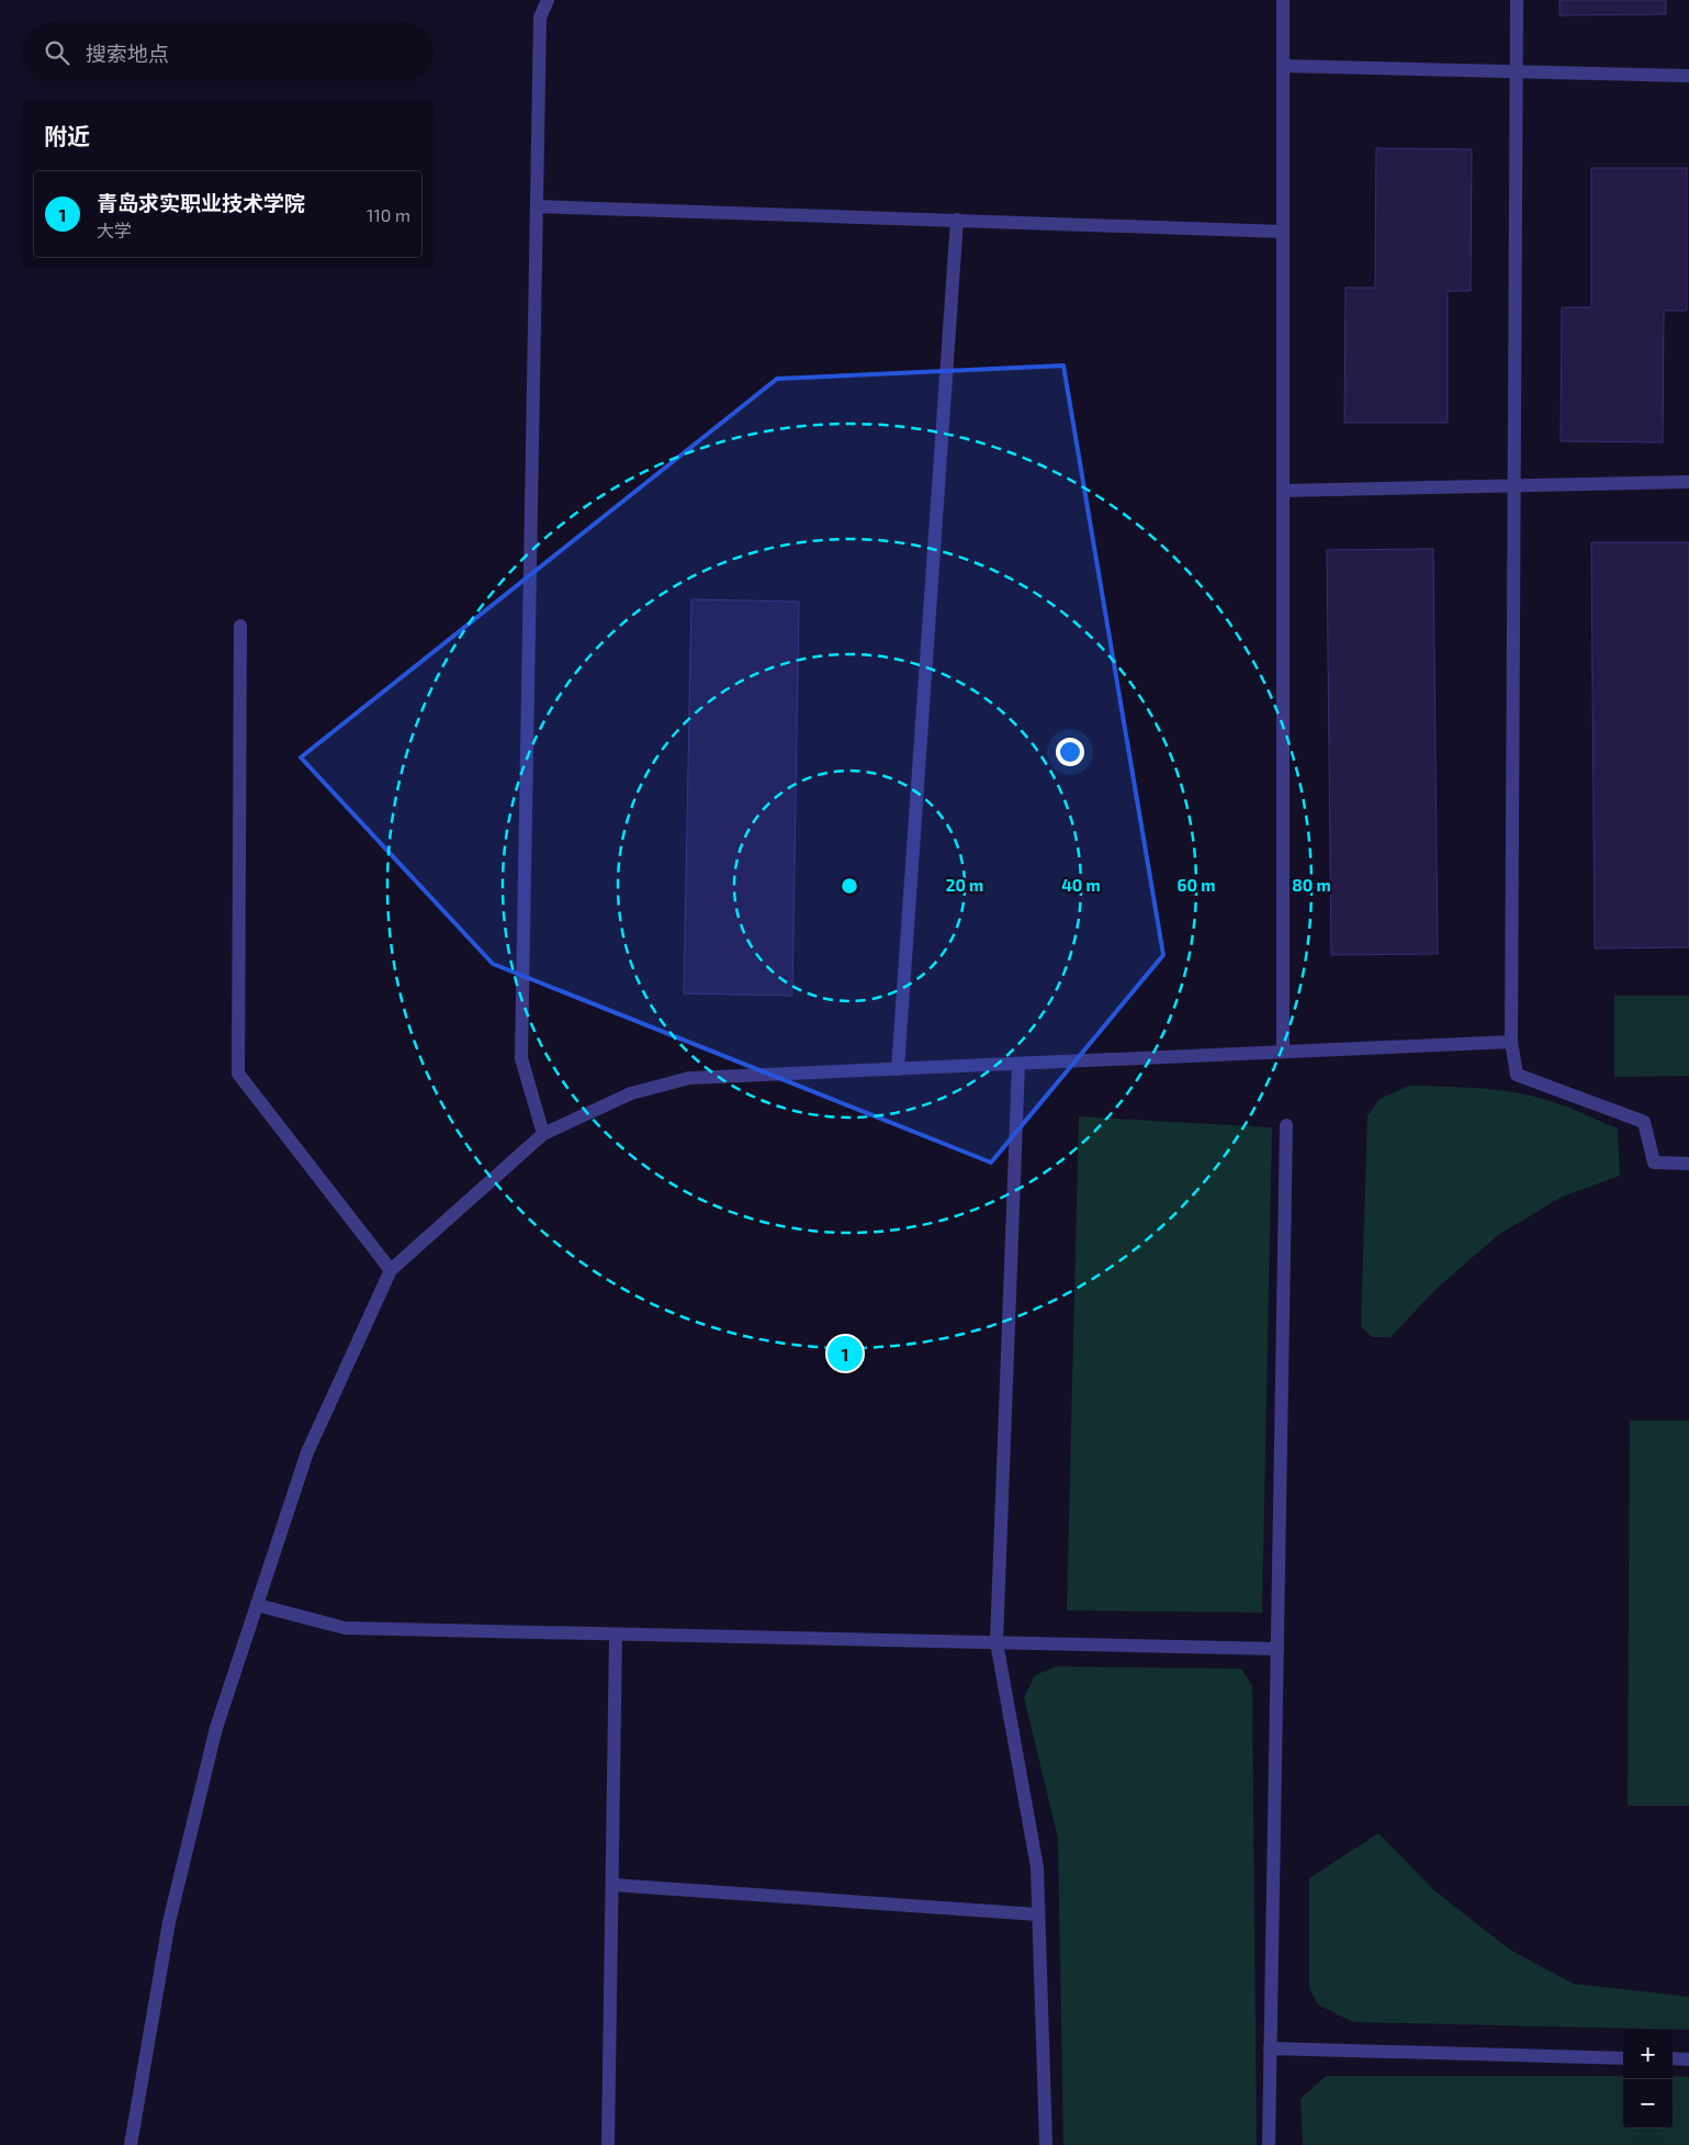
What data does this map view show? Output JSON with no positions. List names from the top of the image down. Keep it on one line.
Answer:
{"page":{"search":"搜索地点","heading":"附近","list":[{"mark":"1","name":"青岛求实职业技术学院","note":"大学","value":"110 m"}],"pins":"1","map_buttons":["+","−"]},"rings":["20 m","40 m","60 m","80 m"]}
